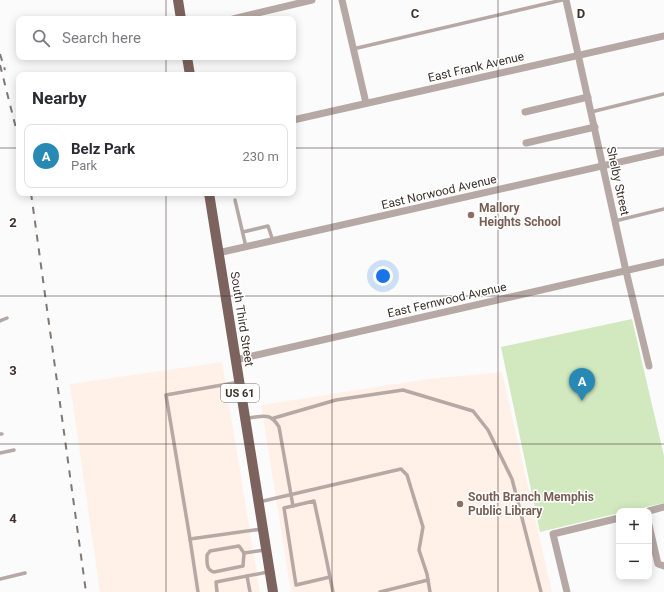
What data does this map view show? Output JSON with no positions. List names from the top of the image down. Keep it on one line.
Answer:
{"streets":{"main road":["South Third Street","US 61"],"street":["East Frank Avenue","Shelby Street","East Norwood Avenue","East Fernwood Avenue"]},"crossings":[["East Frank Avenue","Shelby Street"],["Shelby Street","East Norwood Avenue"],["Shelby Street","East Fernwood Avenue"],["East Norwood Avenue","South Third Street"],["East Fernwood Avenue","South Third Street"]],"places":["Mallory Heights School","South Branch Memphis Public Library"],"page":{"search":"Search here","heading":"Nearby","list":[{"mark":"A","name":"Belz Park","note":"Park","value":"230 m"}],"pins":"A","map_buttons":["+","−"]},"grid":{"columns":["C","D"],"rows":["2","3","4"]}}
